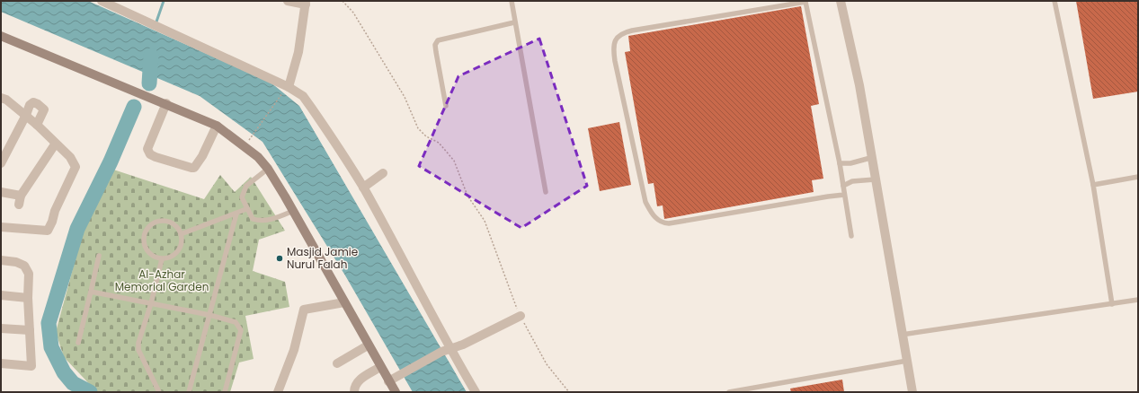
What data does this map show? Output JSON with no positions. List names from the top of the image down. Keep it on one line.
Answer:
{"parks":["Al-Azhar Memorial Garden"],"places":["Masjid Jamie Nurul Falah"]}
